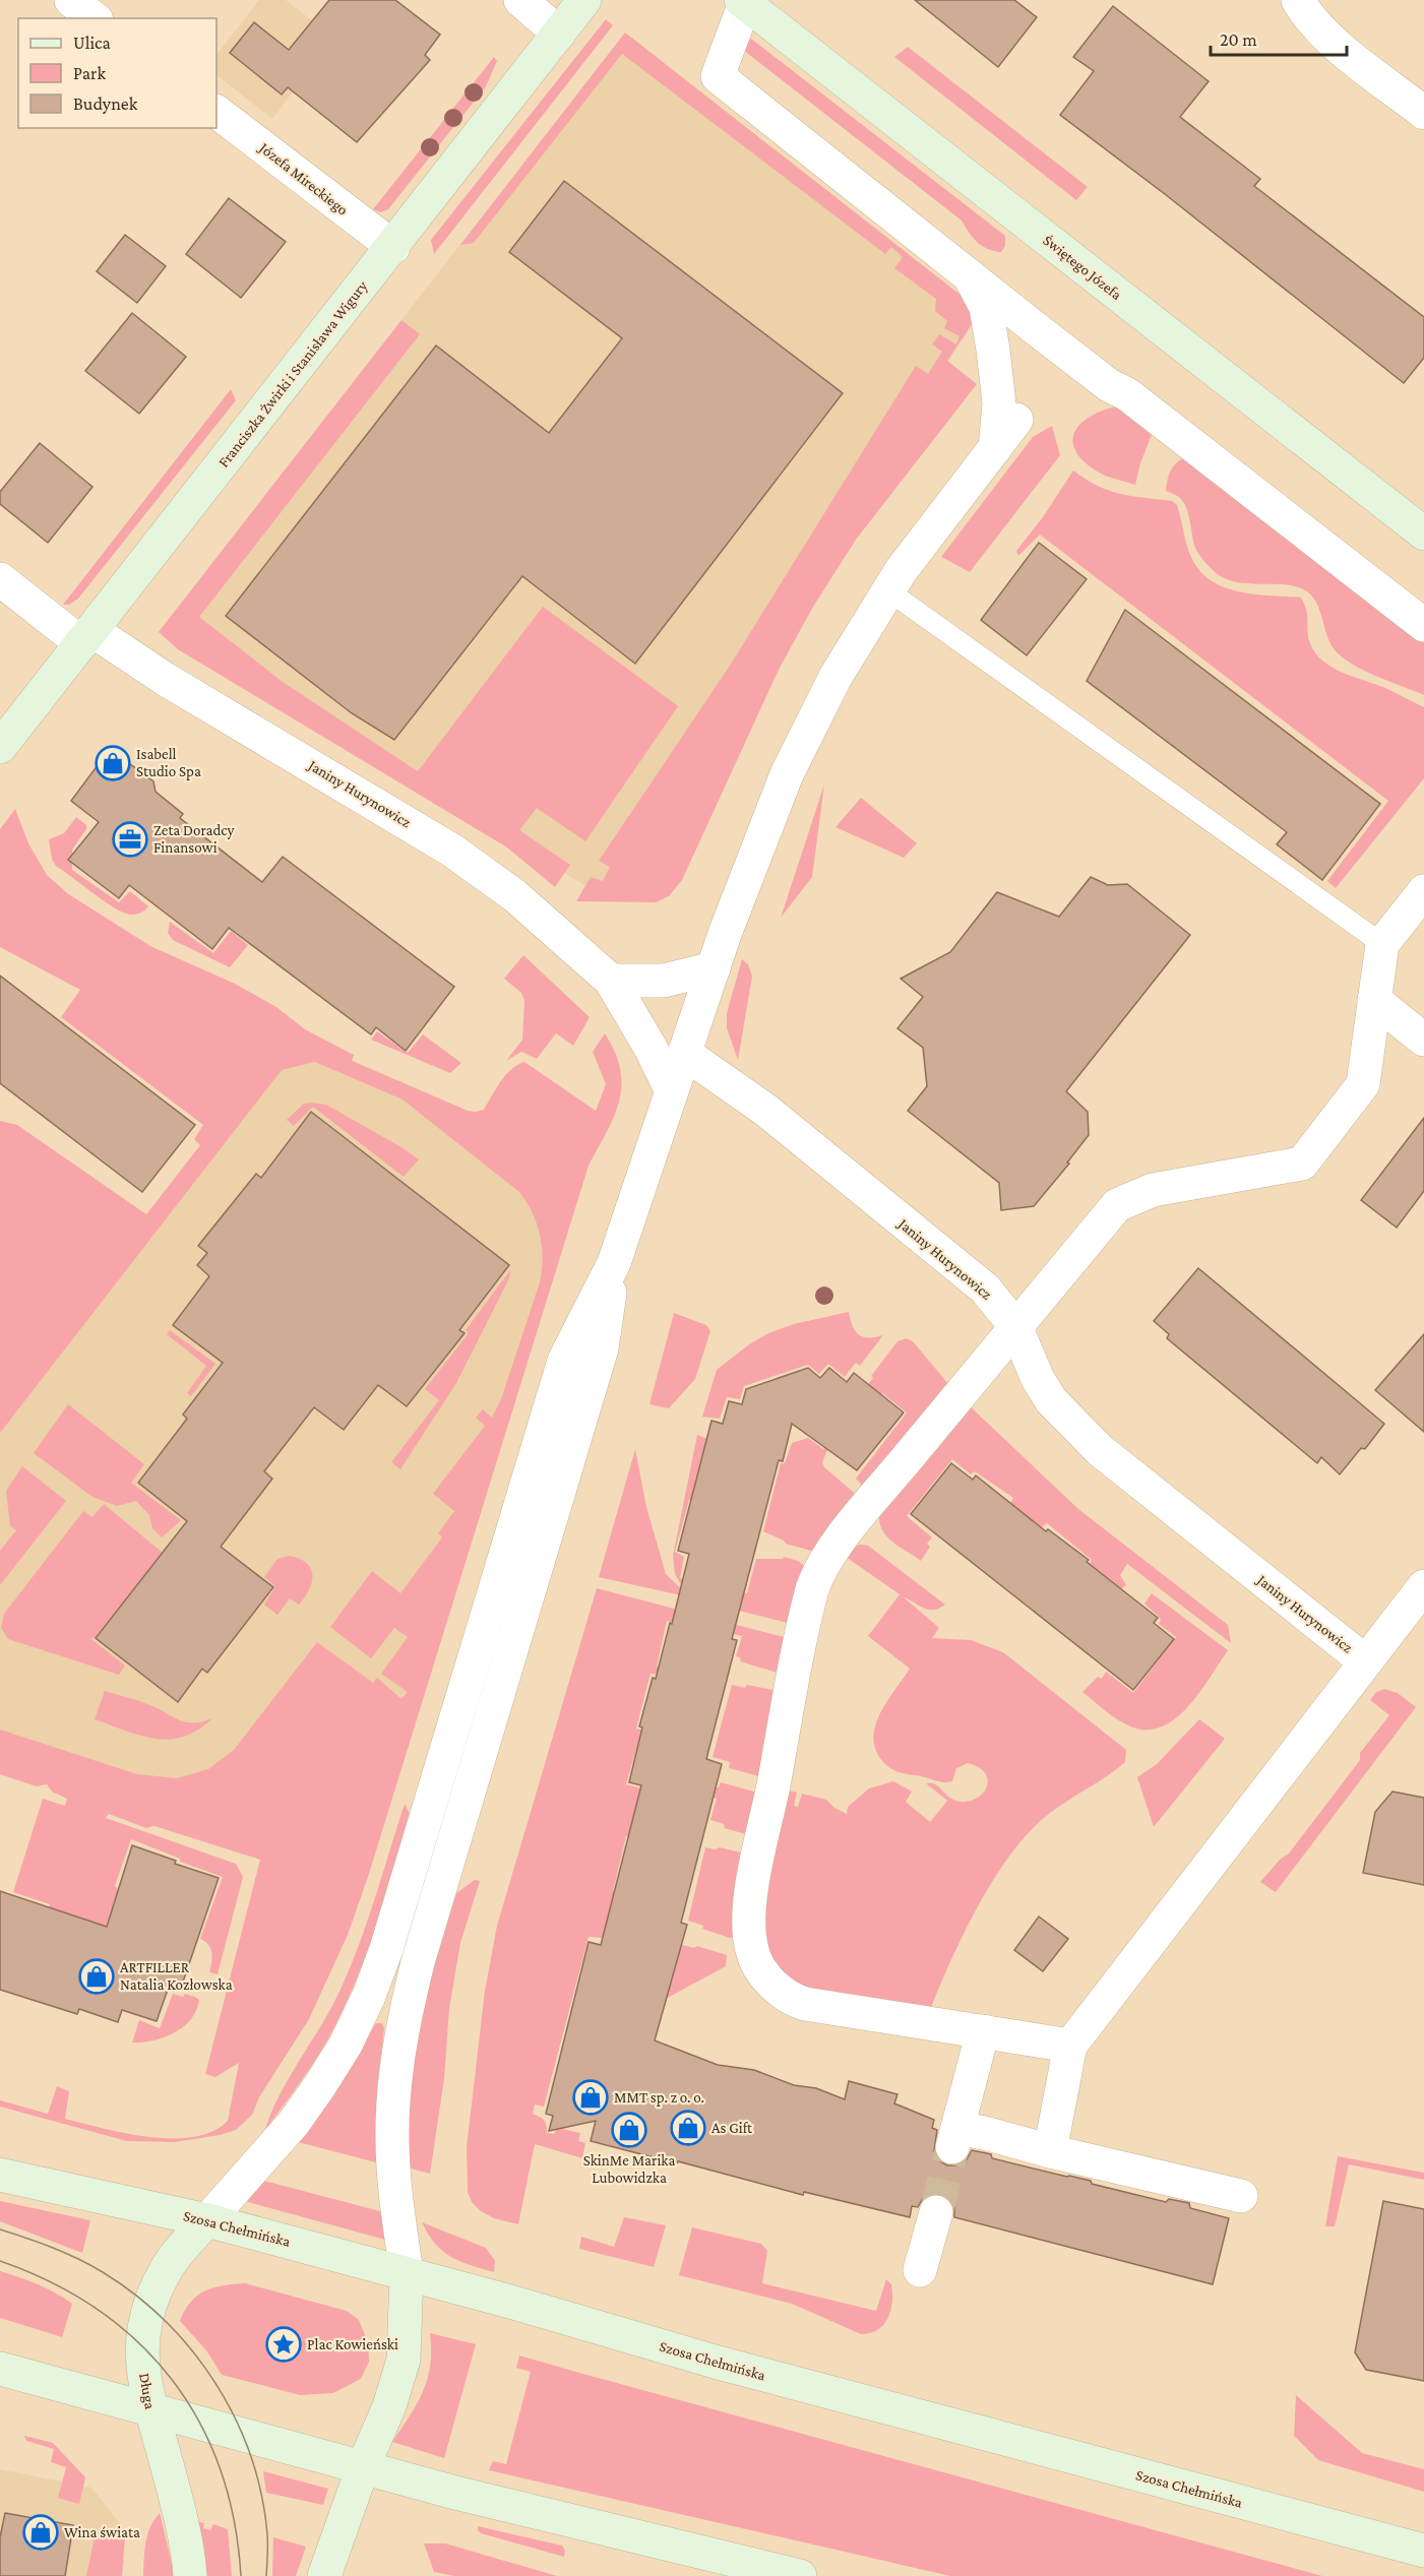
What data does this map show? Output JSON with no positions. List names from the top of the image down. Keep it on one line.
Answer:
{"streets":{"street":["Józefa Mireckiego","Świętego Józefa","Franciszka Żwirki i Stanisława Wigury","Janiny Hurynowicz","Szosa Chełmińska","Długa"]},"crossings":[["Józefa Mireckiego","Franciszka Żwirki i Stanisława Wigury"],["Franciszka Żwirki i Stanisława Wigury","Janiny Hurynowicz"],["Szosa Chełmińska","Długa"]],"places":{"shop":["Isabell Studio Spa","ARTFILLER Natalia Kozłowska","MMT sp. z o. o.","As Gift","SkinMe Marika Lubowidzka","Wina świata"],"office":["Zeta Doradcy Finansowi"],"place":["Plac Kowieński"]},"legend":["Ulica","Park","Budynek"],"scale_bar":"20 m"}
